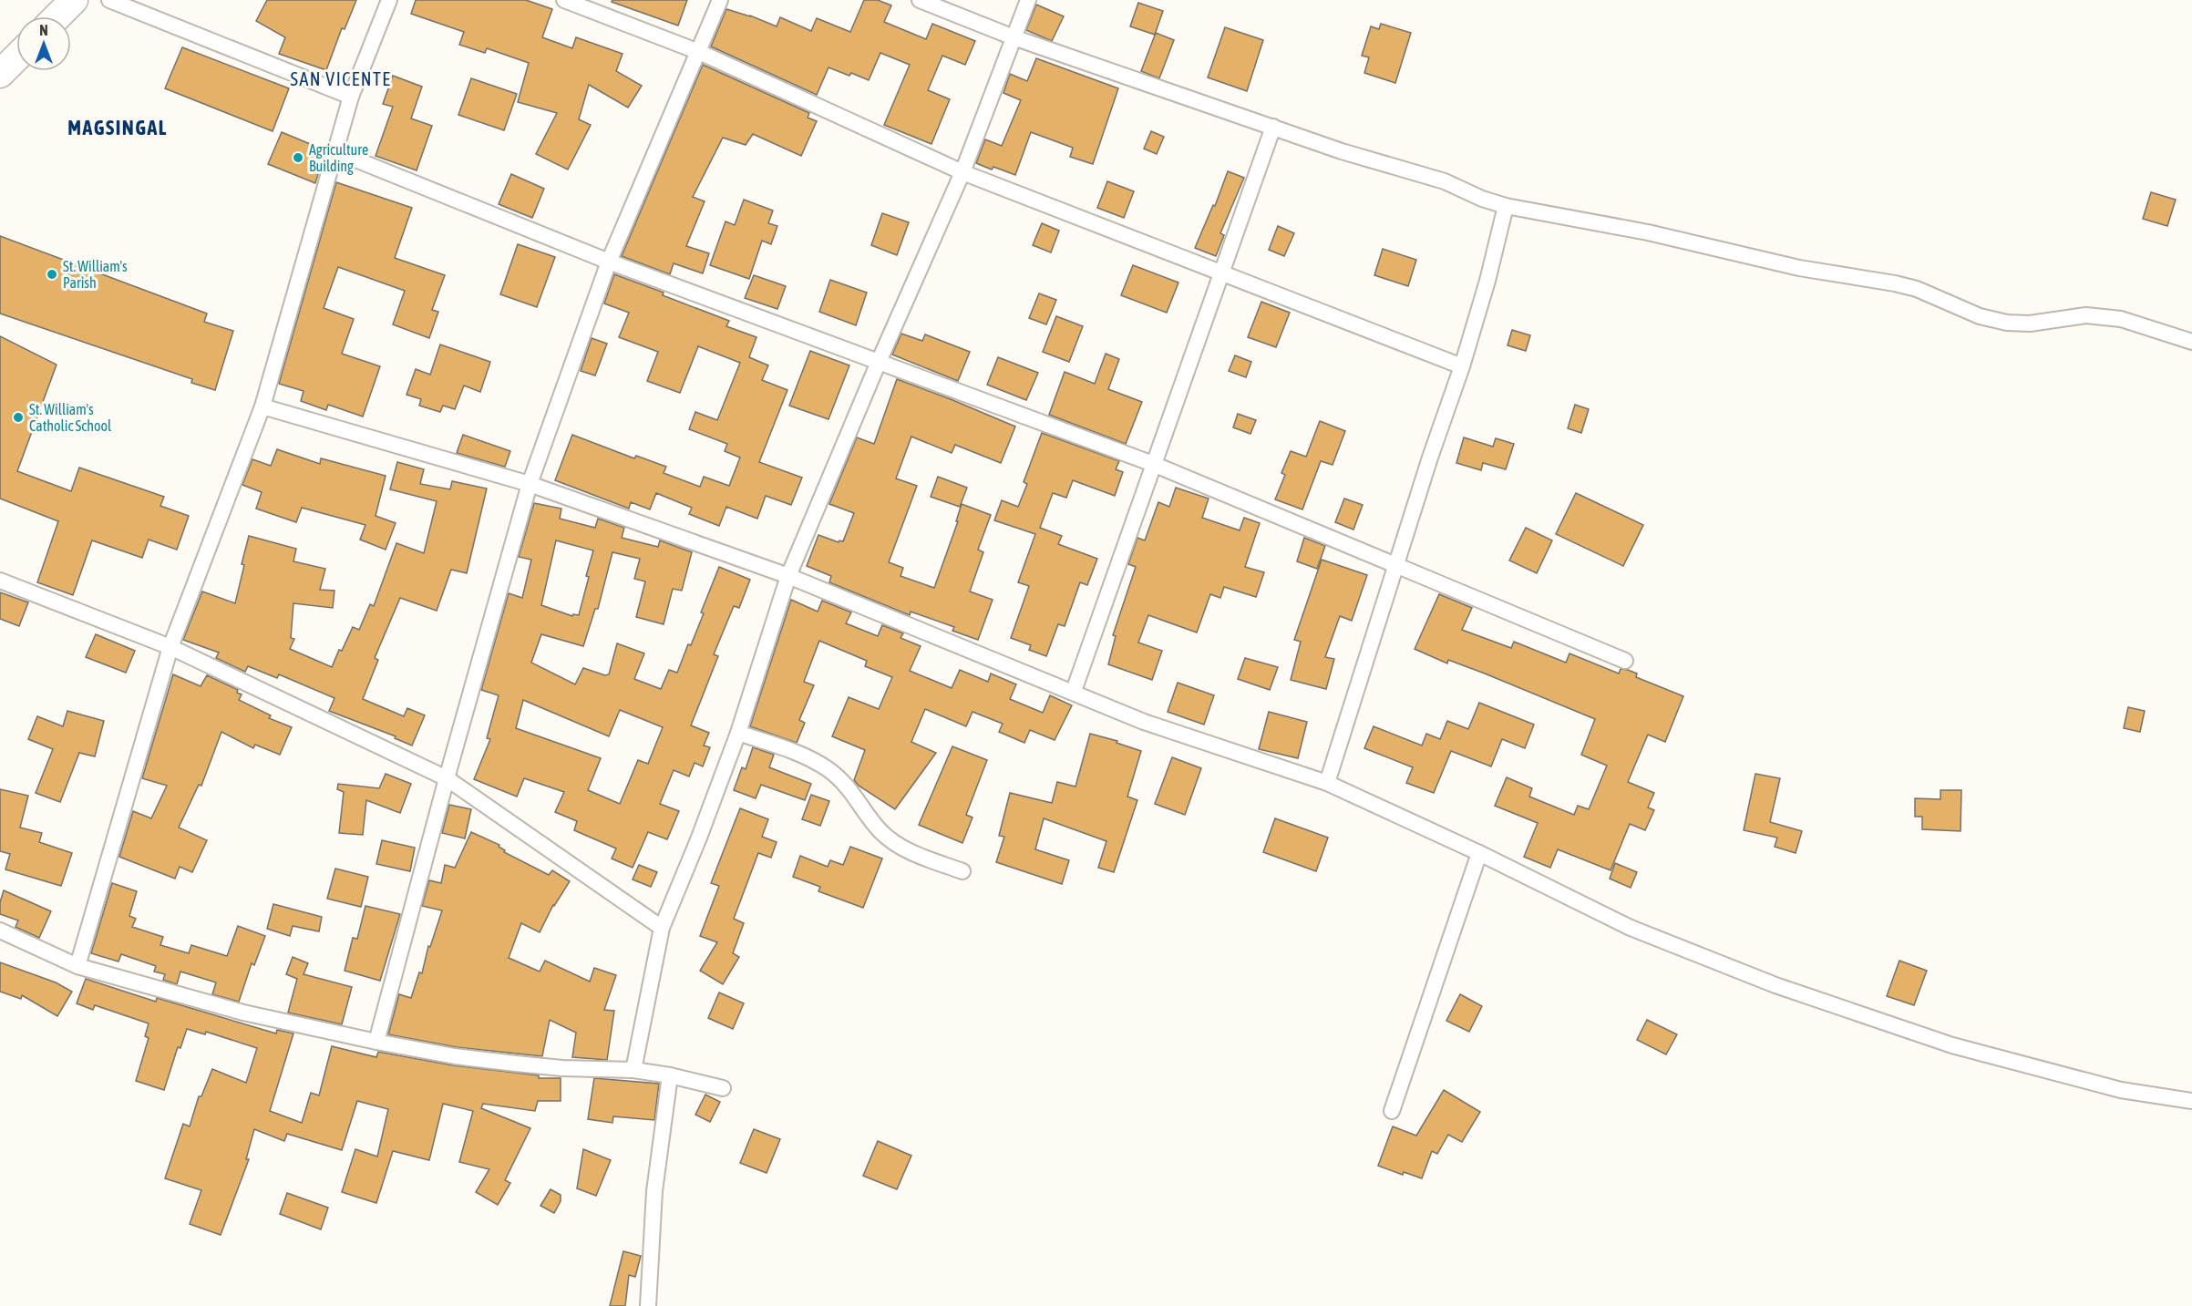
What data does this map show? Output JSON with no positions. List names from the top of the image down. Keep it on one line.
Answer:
{"districts":["SAN VICENTE","MAGSINGAL"],"places":["Agriculture Building","St. William's Parish","St. William's Catholic School"],"north":"top"}
